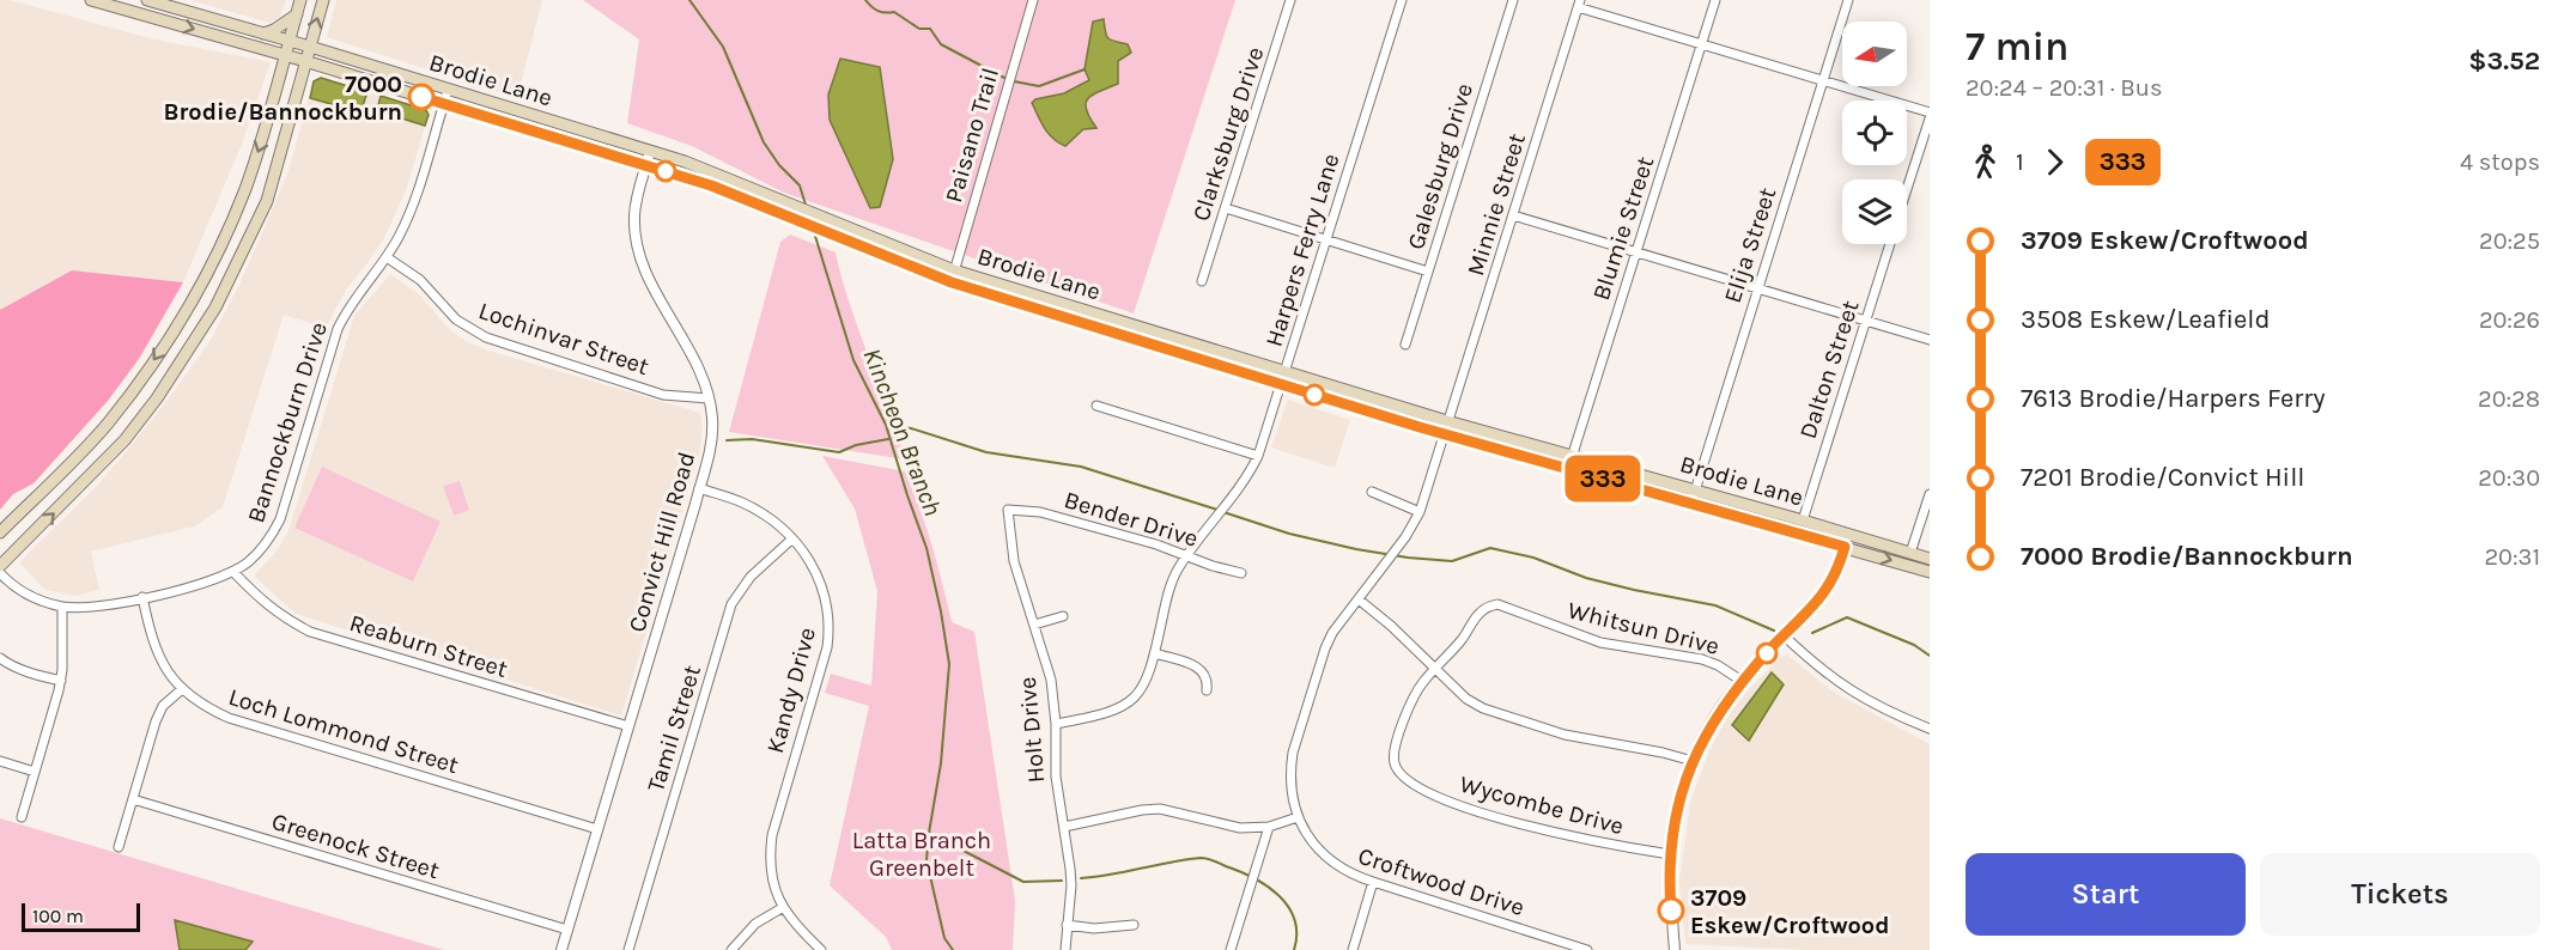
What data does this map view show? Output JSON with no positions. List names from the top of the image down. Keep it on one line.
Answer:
{"streets":{"main road":["Brodie Lane"],"street":["Clarksburg Drive","Paisano Trail","Galesburg Drive","Minnie Street","Blumie Street","Elija Street","Harpers Ferry Lane","Lochinvar Street","Dalton Street","Bannockburn Drive","Bender Drive","Convict Hill Road","Whitsun Drive","Reaburn Street","Kandy Drive","Tamil Street","Holt Drive","Loch Lommond Street","Wycombe Drive","Greenock Street","Croftwood Drive"]},"crossings":[["Brodie Lane","Paisano Trail"],["Brodie Lane","Minnie Street"],["Brodie Lane","Blumie Street"],["Brodie Lane","Elija Street"],["Brodie Lane","Harpers Ferry Lane"],["Brodie Lane","Dalton Street"],["Brodie Lane","Bannockburn Drive"],["Brodie Lane","Convict Hill Road"],["Brodie Lane","Croftwood Drive"],["Minnie Street","Croftwood Drive"],["Harpers Ferry Lane","Bender Drive"],["Harpers Ferry Lane","Holt Drive"],["Lochinvar Street","Bannockburn Drive"],["Lochinvar Street","Convict Hill Road"],["Bannockburn Drive","Reaburn Street"],["Bannockburn Drive","Loch Lommond Street"],["Bender Drive","Holt Drive"],["Convict Hill Road","Reaburn Street"],["Convict Hill Road","Kandy Drive"],["Convict Hill Road","Loch Lommond Street"],["Convict Hill Road","Greenock Street"],["Whitsun Drive","Wycombe Drive"],["Kandy Drive","Tamil Street"]],"water":["Kincheon Branch"],"parks":["Latta Branch Greenbelt"],"places":["7000 Brodie/Bannockburn","3709 Eskew/Croftwood"],"lines":["bus line 333"],"scale_bar":"100 m","north":"left","page":{"on_map":"333","heading":["7 min","20:24 – 20:31 · Bus","$3.52"],"legs":["1","333","4 stops"],"list":[{"name":"3709 Eskew/Croftwood","value":"20:25"},{"name":"3508 Eskew/Leafield","value":"20:26"},{"name":"7613 Brodie/Harpers Ferry","value":"20:28"},{"name":"7201 Brodie/Convict Hill","value":"20:30"},{"name":"7000 Brodie/Bannockburn","value":"20:31"}],"buttons":["Start","Tickets"],"scale":"100 m"}}
